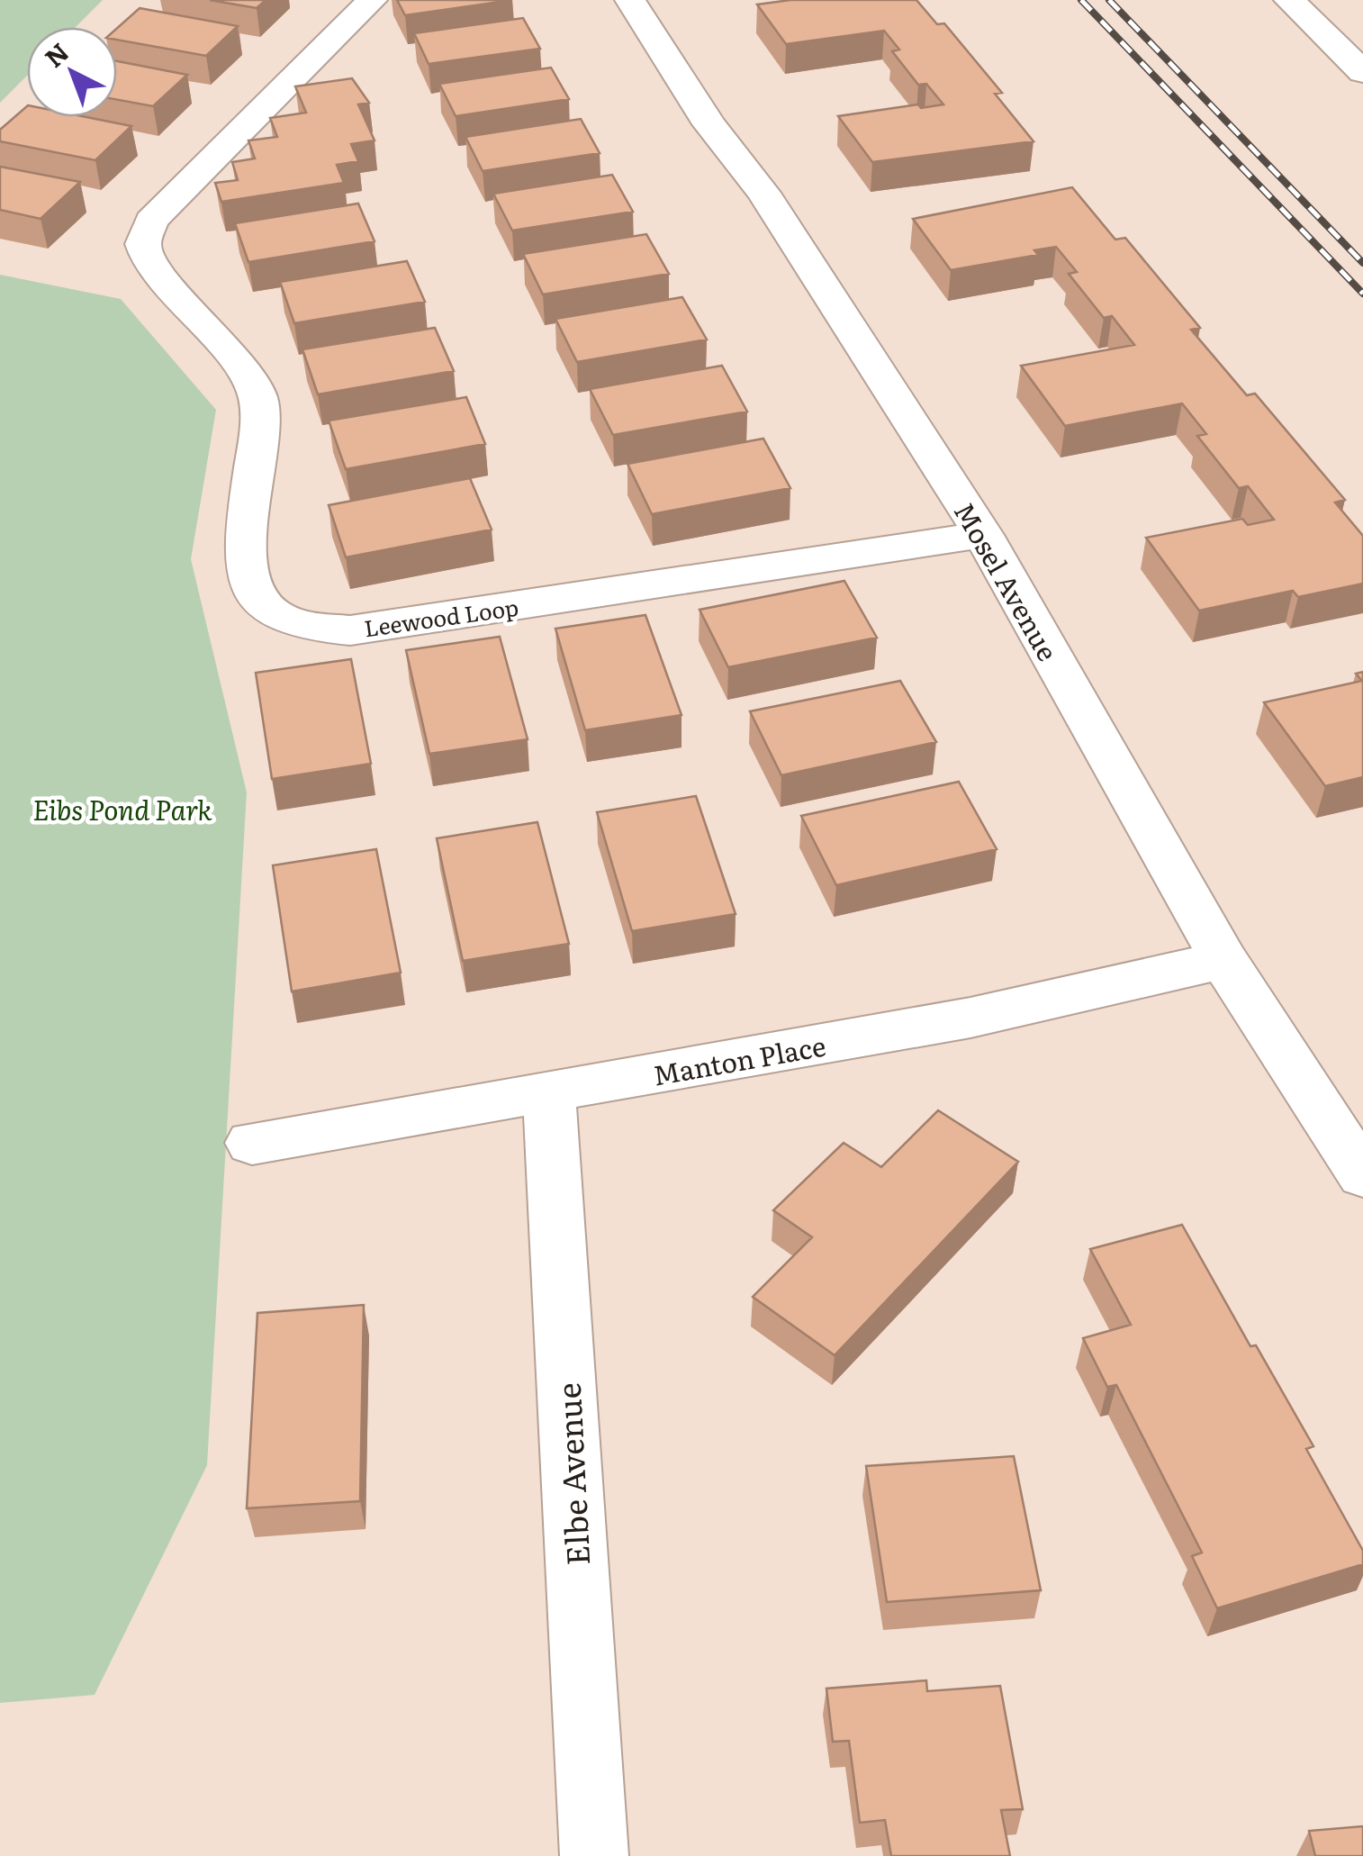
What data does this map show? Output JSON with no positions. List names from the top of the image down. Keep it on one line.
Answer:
{"streets":{"street":["Mosel Avenue","Leewood Loop","Manton Place","Elbe Avenue"]},"crossings":[["Mosel Avenue","Leewood Loop"],["Mosel Avenue","Manton Place"],["Manton Place","Elbe Avenue"]],"parks":["Eibs Pond Park"],"north":"top left"}
